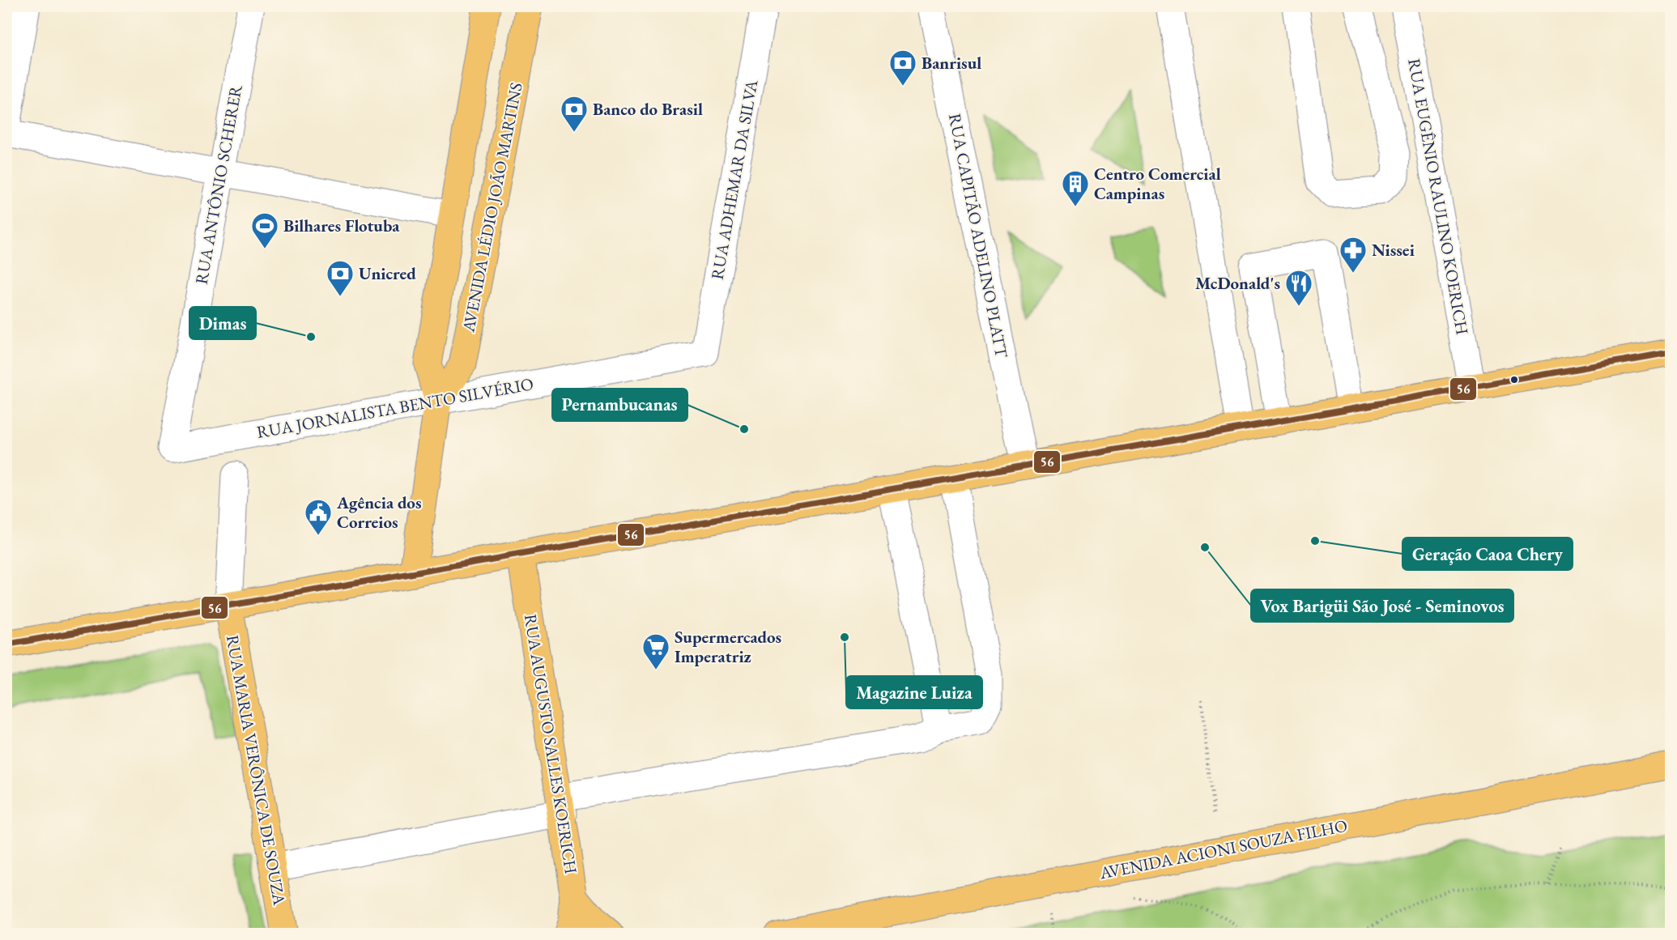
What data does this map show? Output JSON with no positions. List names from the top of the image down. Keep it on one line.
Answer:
{"streets":{"main road":["AVENIDA LÉDIO JOÃO MARTINS","RUA AUGUSTO SALLES KOERICH","RUA MARIA VERÔNICA DE SOUZA","AVENIDA ACIONI SOUZA FILHO"],"street":["RUA ADHEMAR DA SILVA","RUA ANTÔNIO SCHERER","RUA EUGÊNIO RAULINO KOERICH","RUA CAPITÃO ADELINO PLATT","RUA JORNALISTA BENTO SILVÉRIO"]},"crossings":[["RUA ADHEMAR DA SILVA","RUA JORNALISTA BENTO SILVÉRIO"],["RUA ANTÔNIO SCHERER","RUA JORNALISTA BENTO SILVÉRIO"],["AVENIDA LÉDIO JOÃO MARTINS","RUA JORNALISTA BENTO SILVÉRIO"]],"places":{"bank":["Banrisul","Banco do Brasil","Unicred"],"building":["Centro Comercial Campinas"],"sports":["Bilhares Flotuba"],"pharmacy":["Nissei"],"restaurant":["McDonald's"],"other":["Dimas","Pernambucanas","Geração Caoa Chery","Vox Barigüi São José - Seminovos","Magazine Luiza"],"public building":["Agência dos Correios"],"supermarket":["Supermercados Imperatriz"]},"lines":["transit line 56"]}
